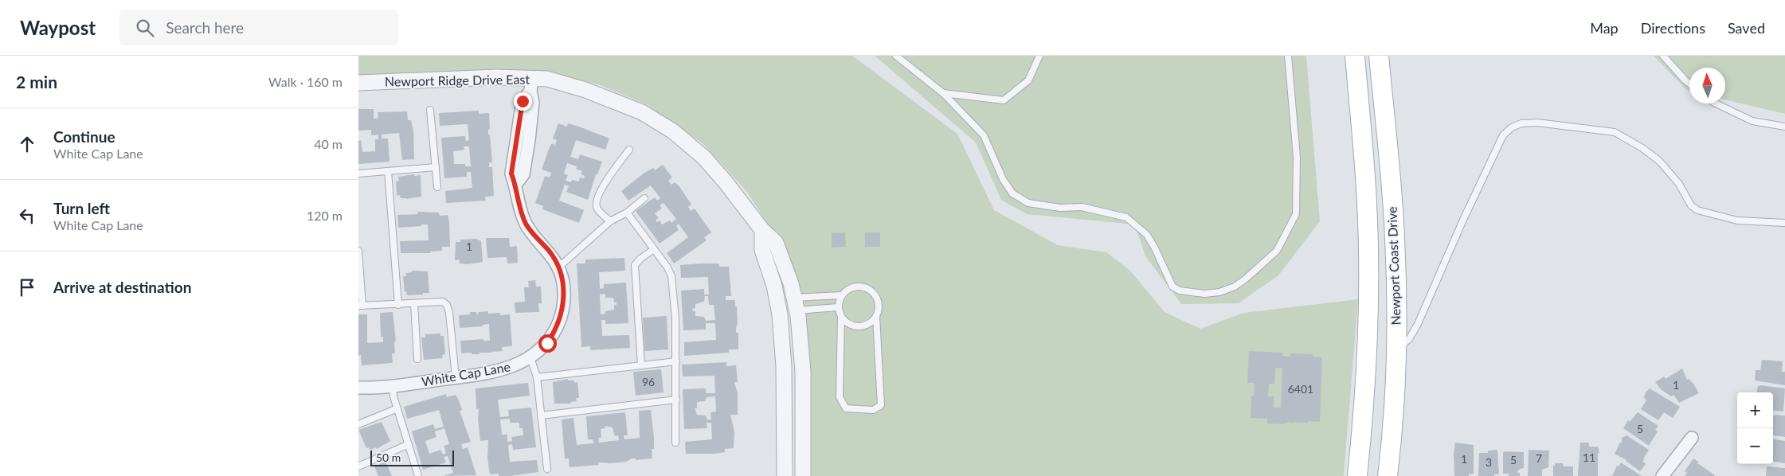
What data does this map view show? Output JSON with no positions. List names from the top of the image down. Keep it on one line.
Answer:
{"streets":{"main road":["Newport Coast Drive"],"street":["Newport Ridge Drive East","White Cap Lane"]},"crossings":[["Newport Ridge Drive East","White Cap Lane"]],"house_numbers":["1","96","1","6401","5","11","7","1","5","3"],"scale_bar":"50 m","north":"top","page":{"header":"Waypost","search":"Search here","nav":["Map","Directions","Saved"],"heading":["2 min","Walk · 160 m"],"list":[["Continue","White Cap Lane","40 m"],["Turn left","White Cap Lane","120 m"],"Arrive at destination"],"map_buttons":["+","−"],"scale":"50 m"}}
